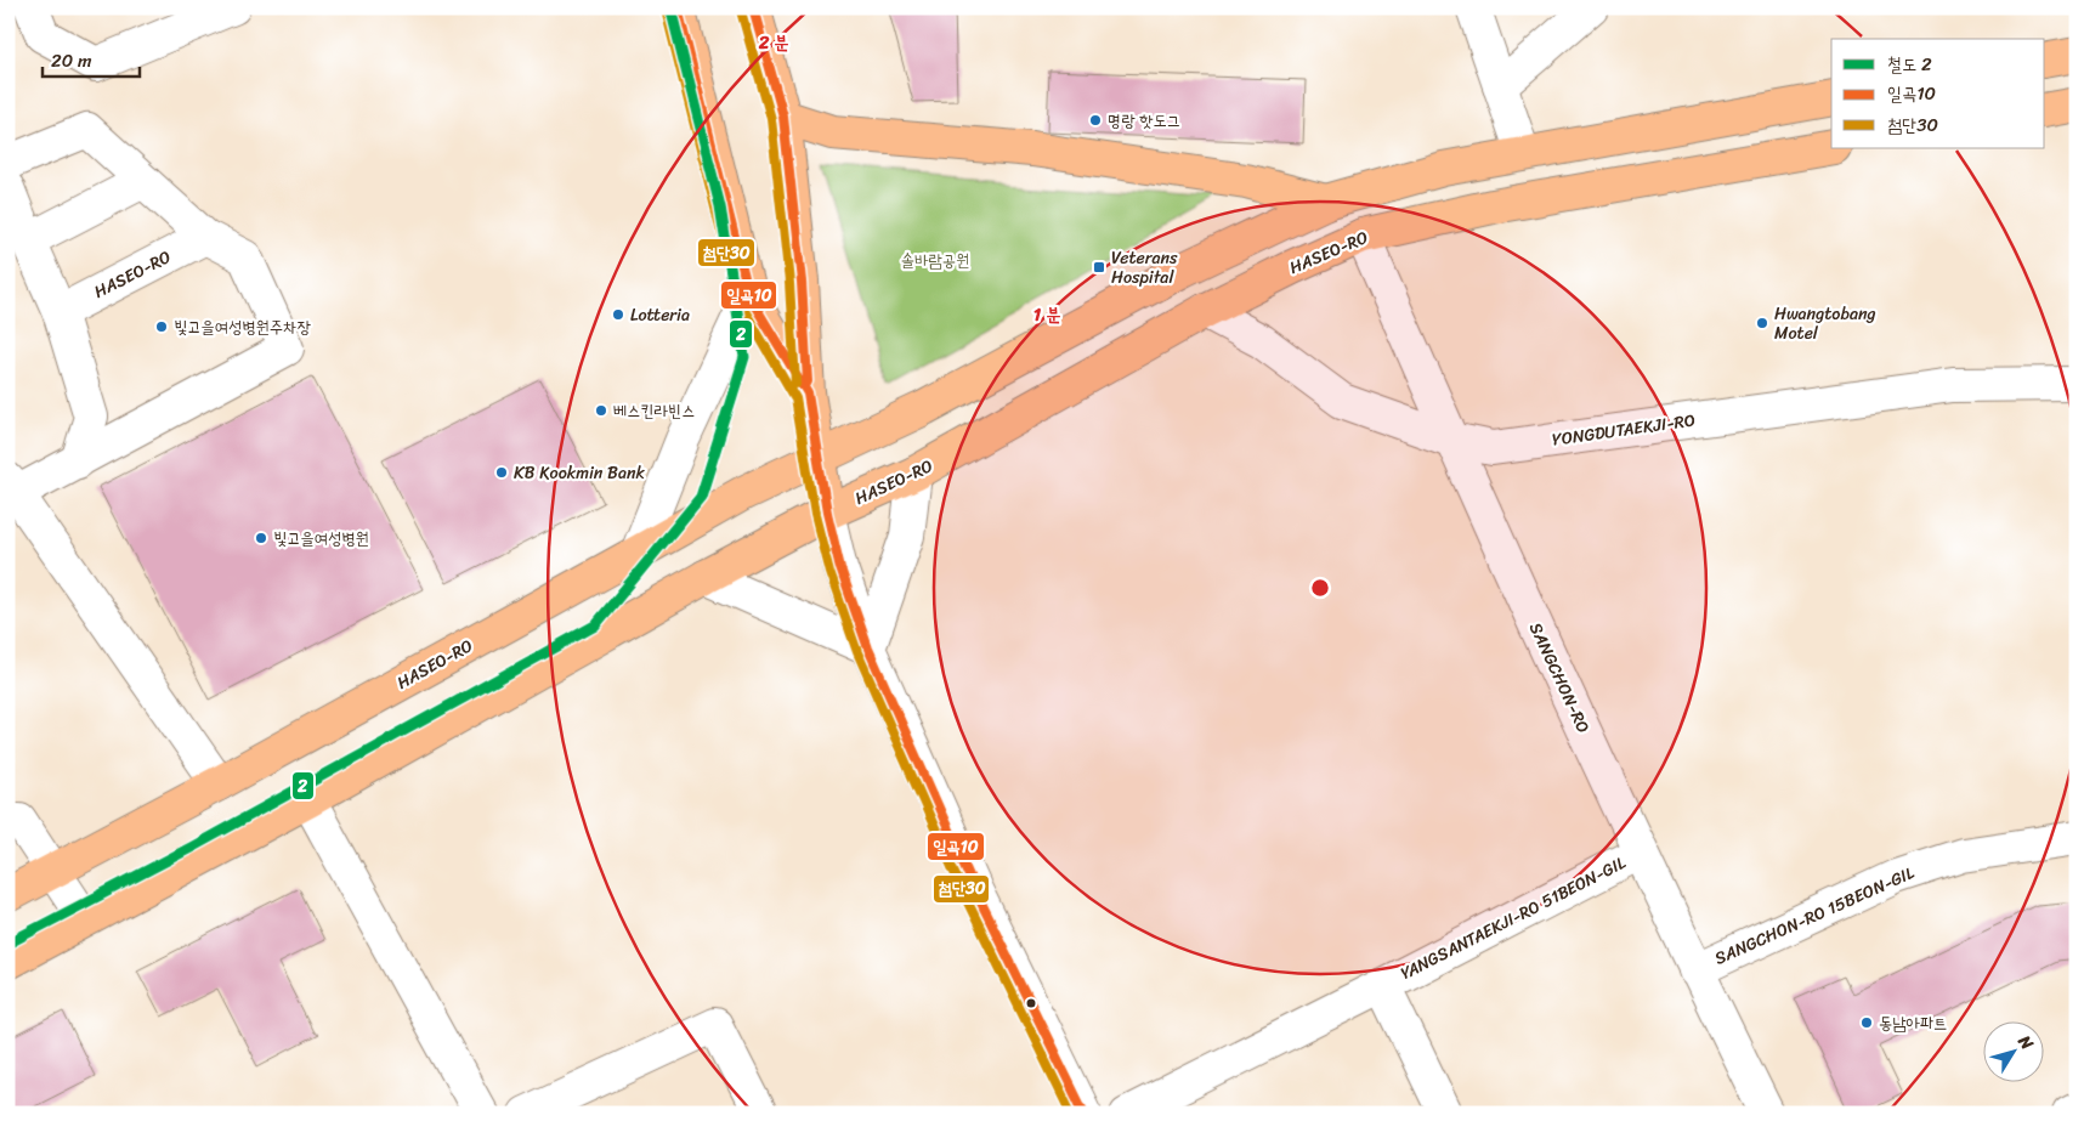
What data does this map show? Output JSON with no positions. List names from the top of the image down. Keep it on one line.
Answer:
{"streets":{"main road":["HASEO-RO"],"street":["YONGDUTAEKJI-RO","SANGCHON-RO","SANGCHON-RO 15BEON-GIL","YANGSANTAEKJI-RO 51BEON-GIL"]},"crossings":[["HASEO-RO","YONGDUTAEKJI-RO"],["HASEO-RO","SANGCHON-RO"],["YONGDUTAEKJI-RO","SANGCHON-RO"],["SANGCHON-RO","SANGCHON-RO 15BEON-GIL"],["SANGCHON-RO","YANGSANTAEKJI-RO 51BEON-GIL"]],"parks":["솔바람공원"],"places":{"other":["명랑 핫도그","Lotteria","Hwangtobang Motel","빛고을여성병원주차장","베스킨라빈스","KB Kookmin Bank","빛고을여성병원","동남아파트"],"transit":["Veterans Hospital"]},"lines":["rail line 2","transit line 일곡10","transit line 첨단30"],"legend":["철도 2","일곡10","첨단30"],"scale_bar":"20 m","north":"top right","rings":["2 분","1 분"]}
